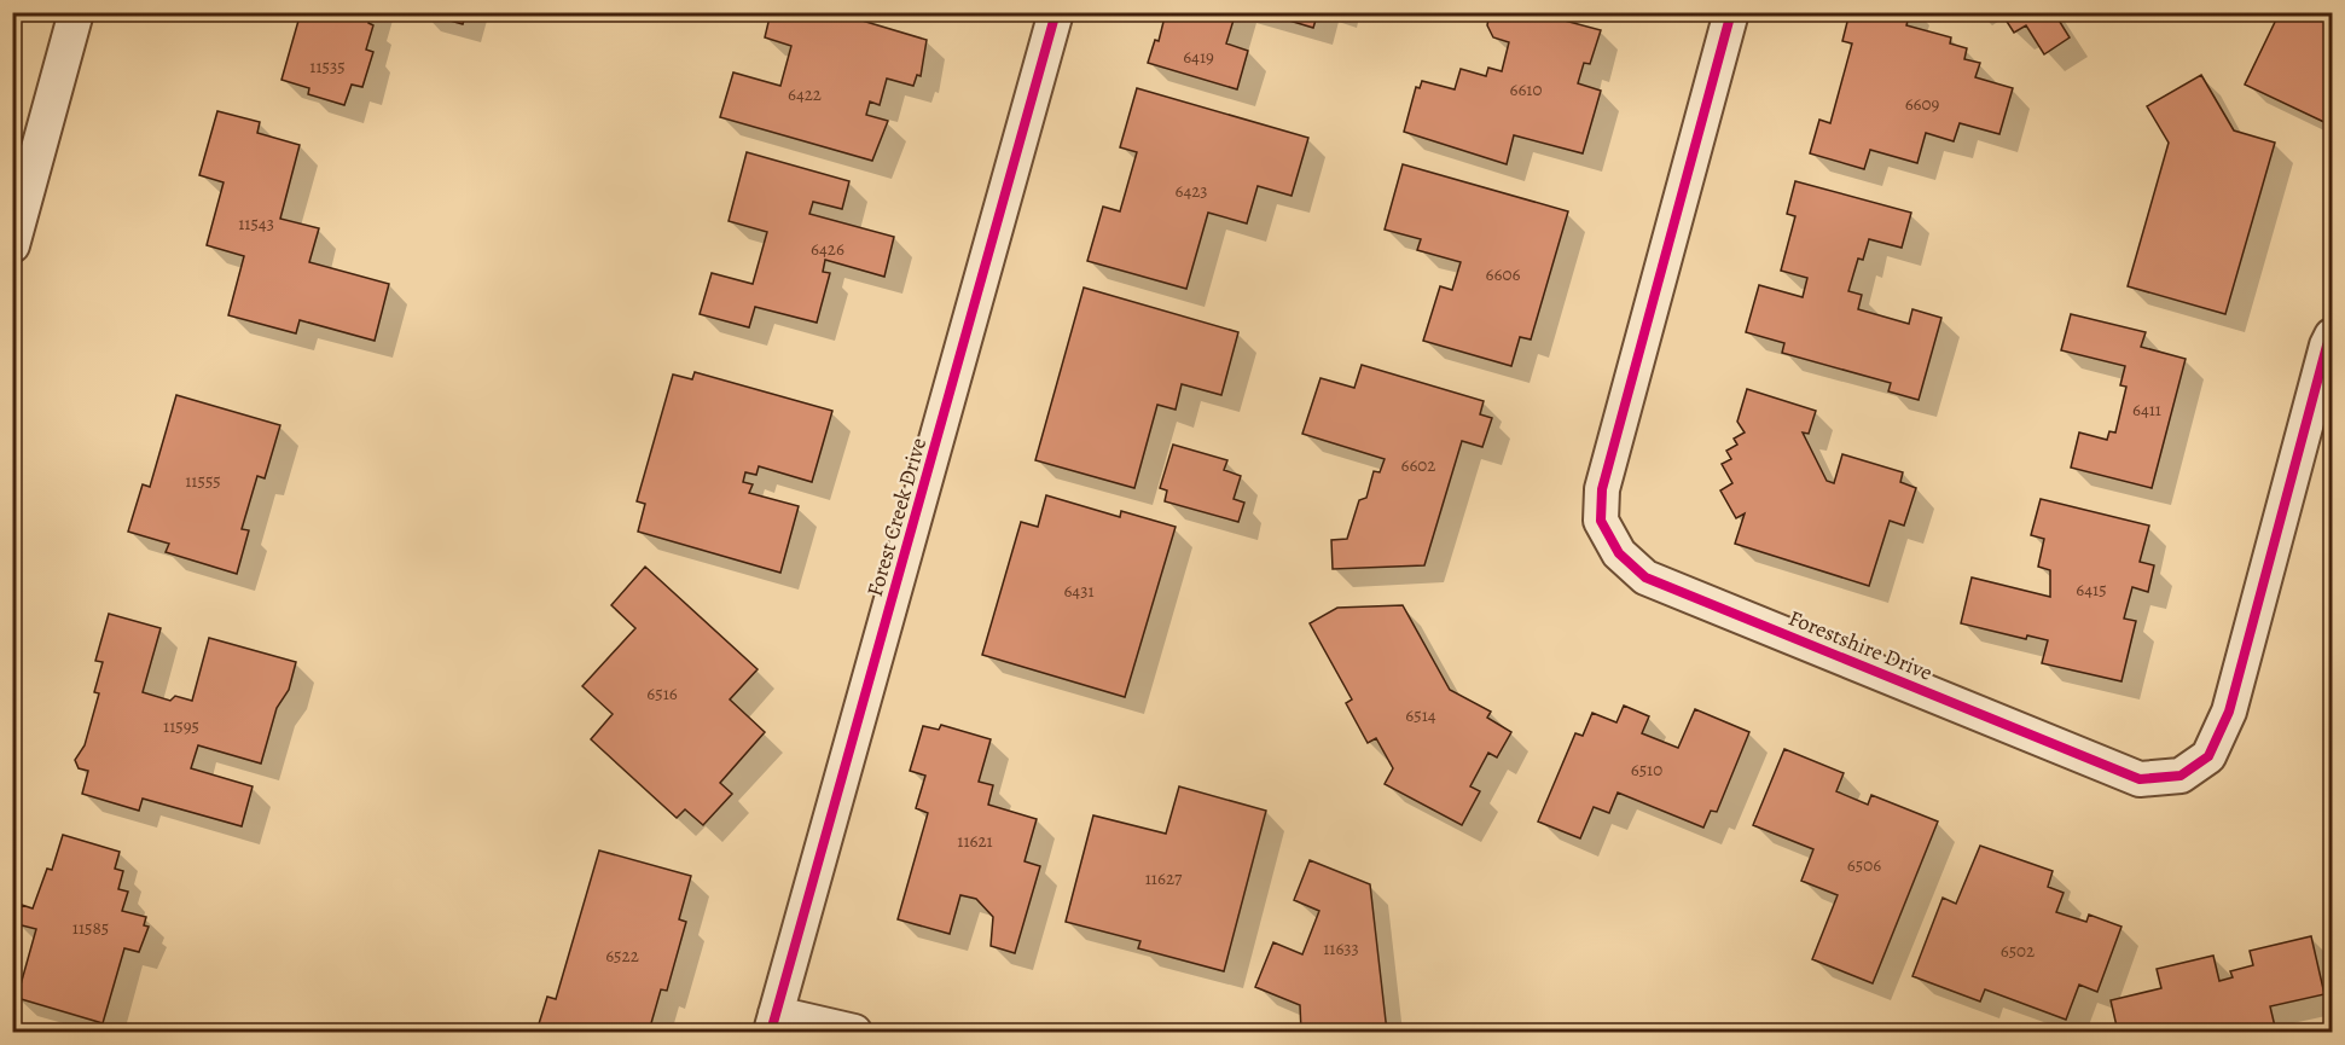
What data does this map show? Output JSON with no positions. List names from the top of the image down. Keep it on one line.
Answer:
{"streets":{"street":["Forest Creek Drive","Forestshire Drive"]},"house_numbers":["6419","11535","6610","6422","6609","6423","11543","6426","6606","6411","6602","11555","6415","6431","6516","6514","11595","6510","11621","6506","11627","11585","11633","6502","6522"]}
